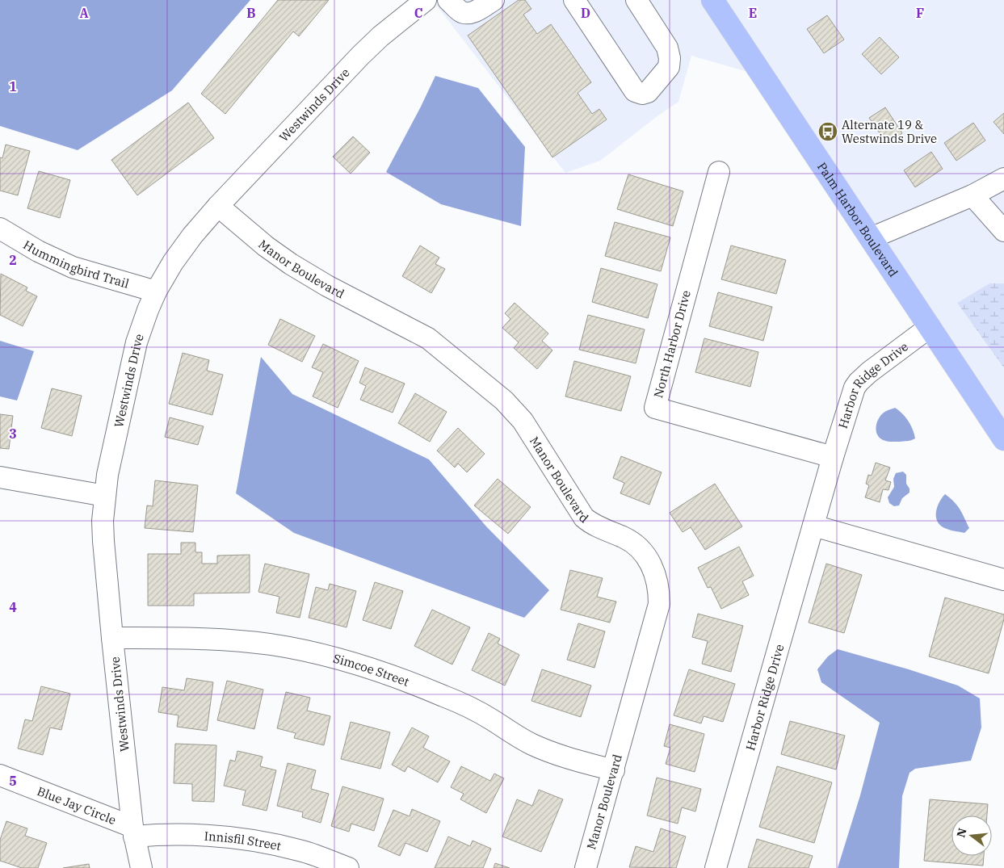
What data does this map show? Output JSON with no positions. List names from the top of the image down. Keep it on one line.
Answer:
{"streets":{"main road":["Palm Harbor Boulevard"],"street":["Westwinds Drive","Hummingbird Trail","Manor Boulevard","North Harbor Drive","Harbor Ridge Drive","Simcoe Street","Blue Jay Circle","Innisfil Street"]},"crossings":[["Westwinds Drive","Hummingbird Trail"],["Westwinds Drive","Manor Boulevard"],["Westwinds Drive","Simcoe Street"],["Westwinds Drive","Blue Jay Circle"],["Westwinds Drive","Innisfil Street"],["Palm Harbor Boulevard","Harbor Ridge Drive"],["Manor Boulevard","Simcoe Street"],["North Harbor Drive","Harbor Ridge Drive"],["Blue Jay Circle","Innisfil Street"]],"places":{"bus stop":["Alternate 19 & Westwinds Drive"]},"north":"left","grid":{"columns":["A","B","C","D","E","F"],"rows":["1","2","3","4","5"]}}
